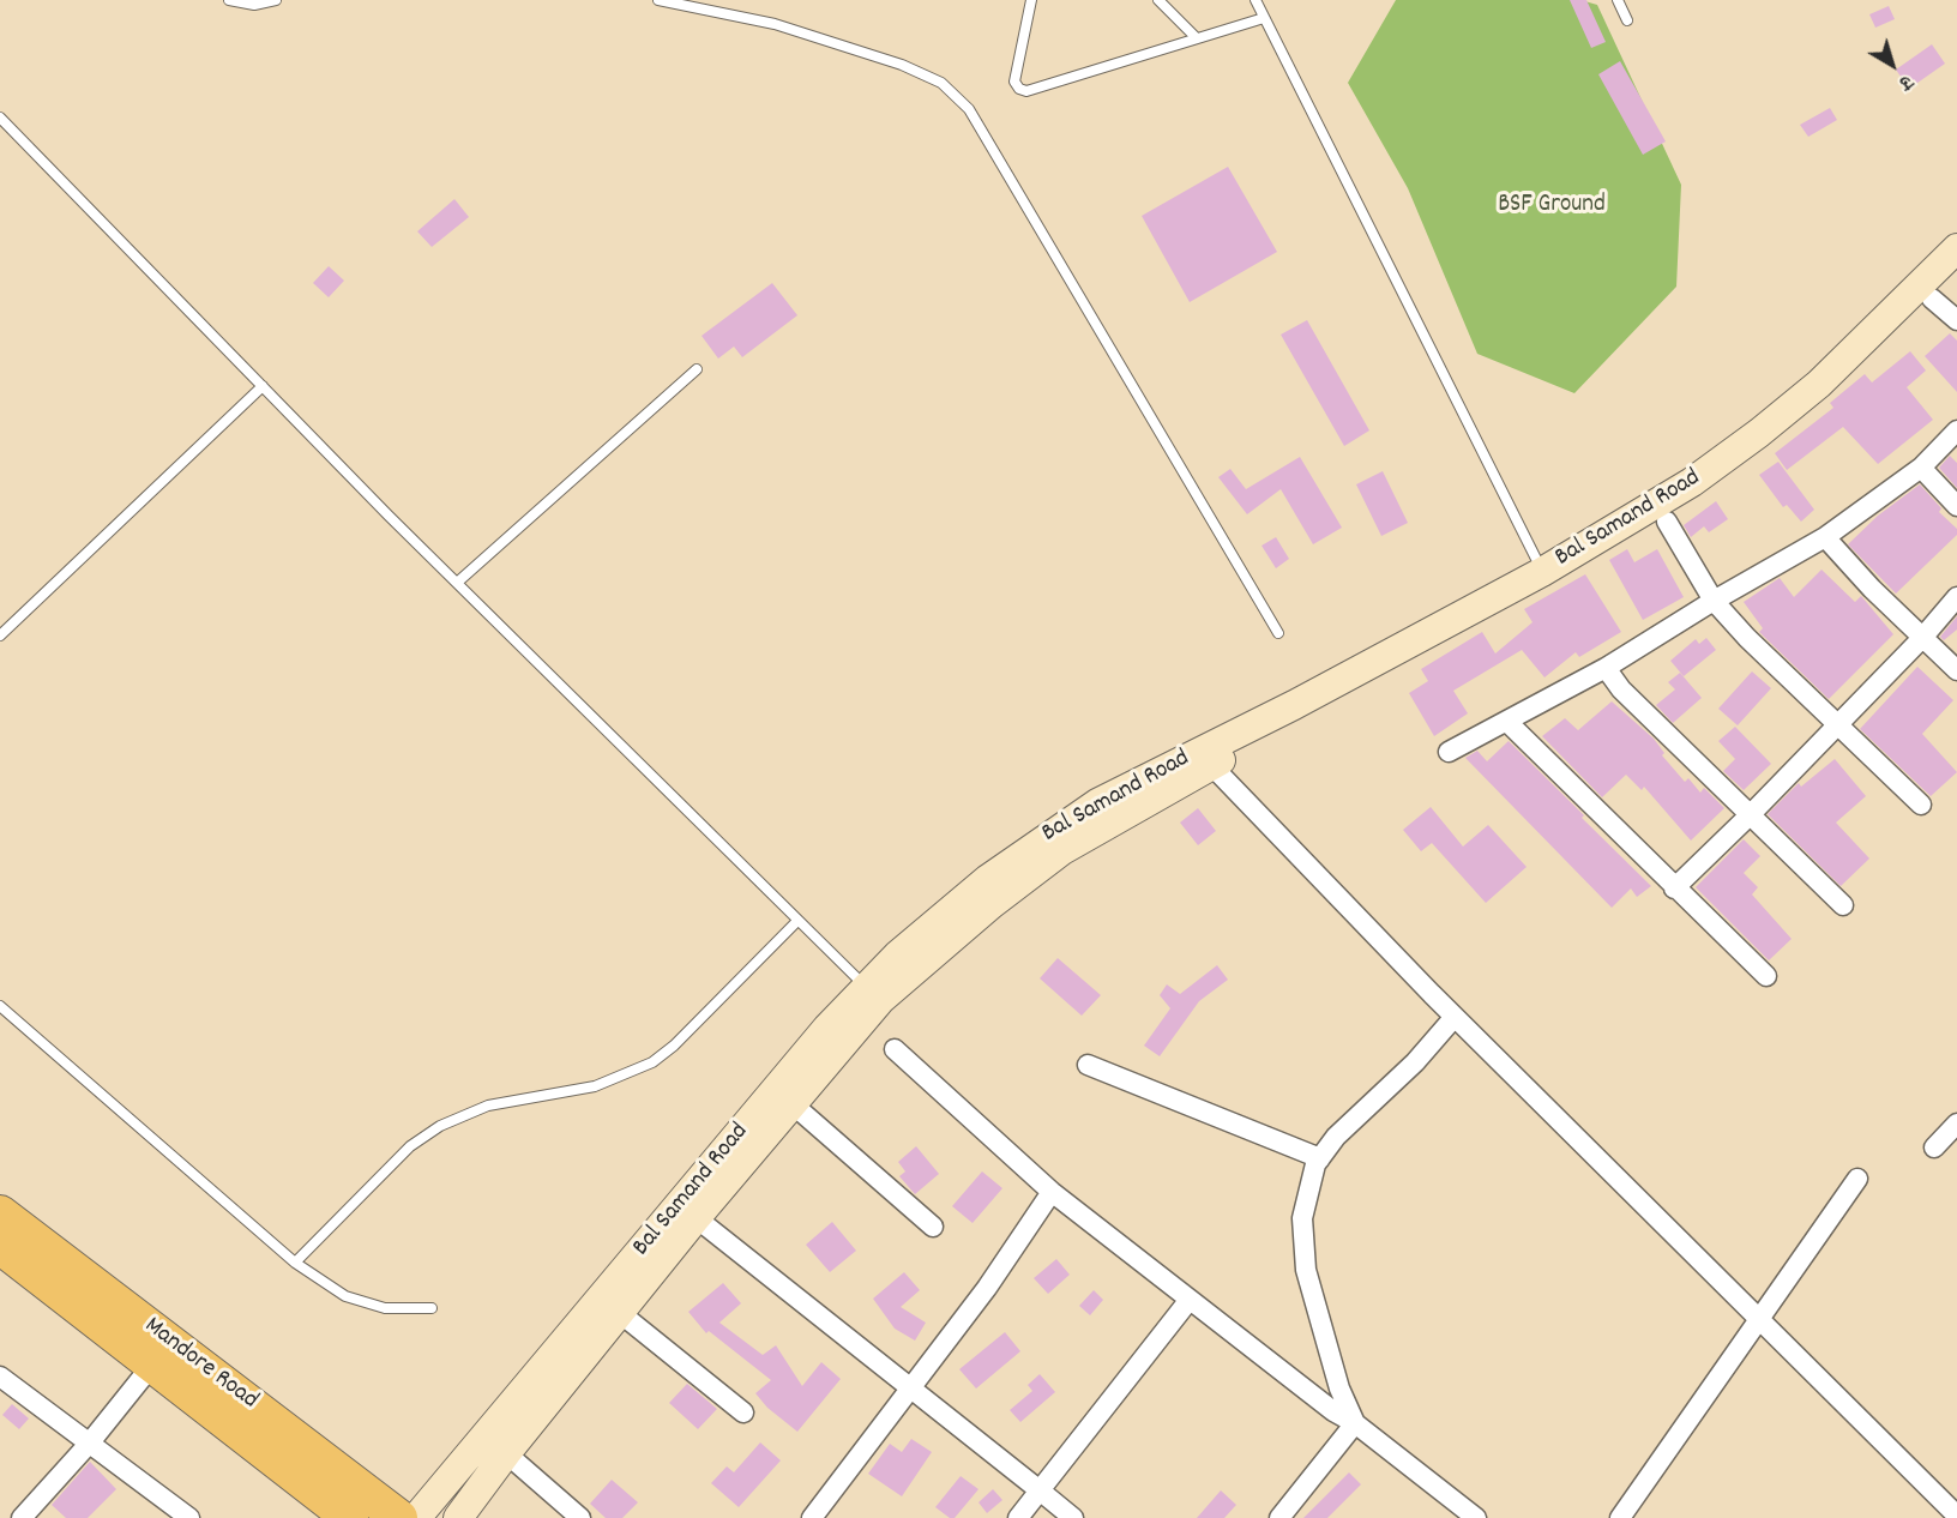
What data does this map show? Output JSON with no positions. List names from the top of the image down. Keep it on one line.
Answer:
{"streets":{"highway":["Mandore Road"],"main road":["Bal Samand Road"]},"parks":["BSF Ground"],"north":"bottom right"}
